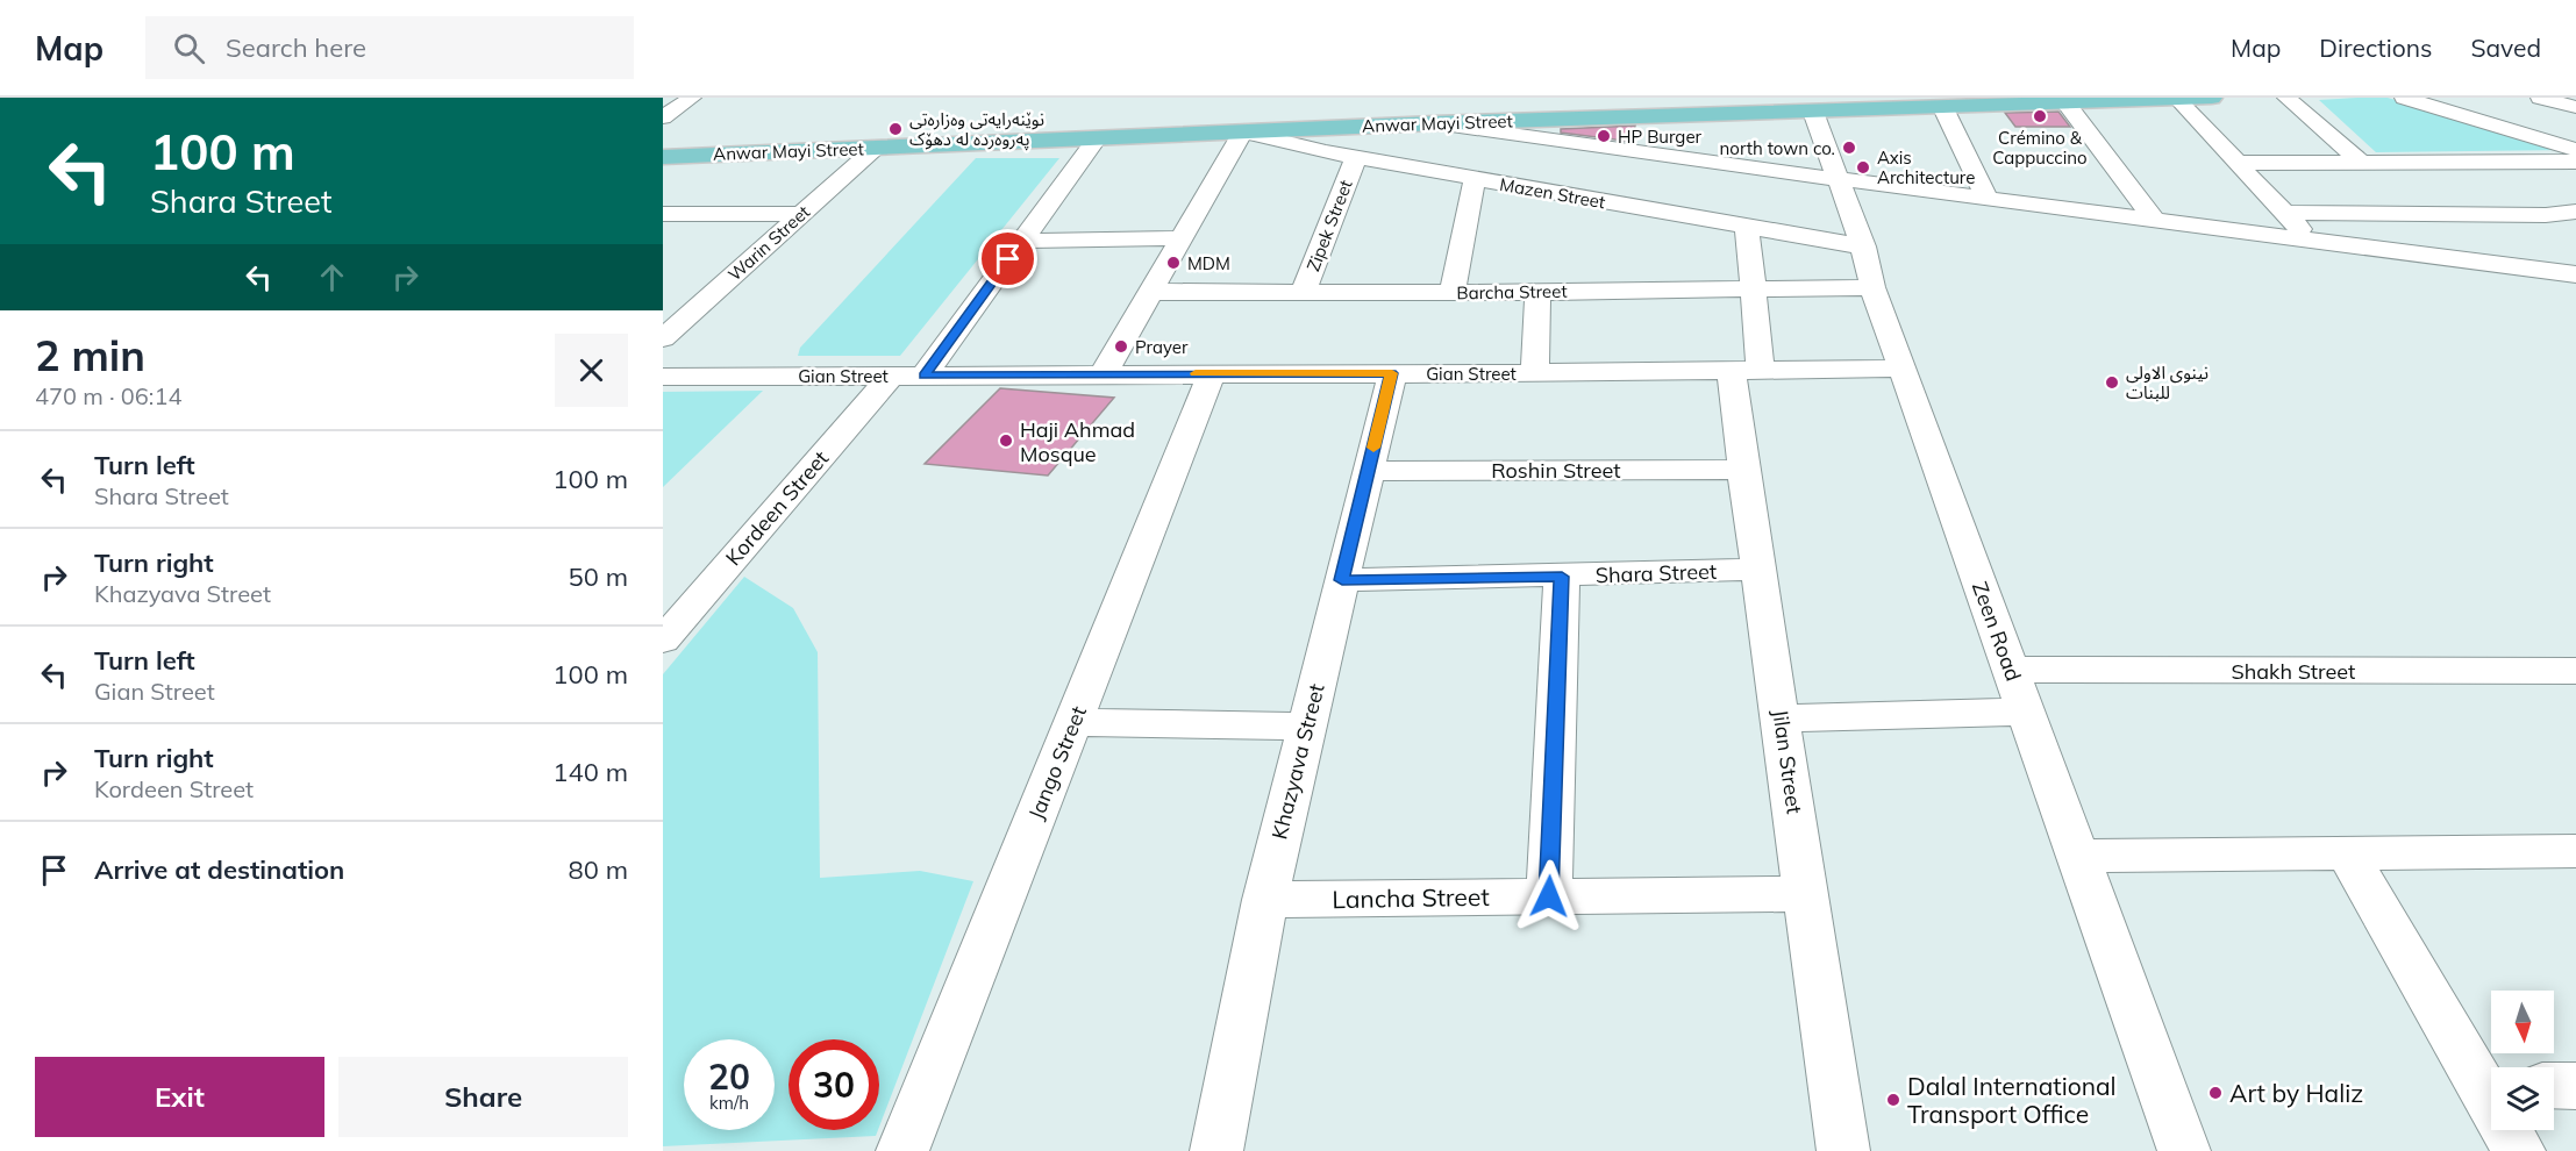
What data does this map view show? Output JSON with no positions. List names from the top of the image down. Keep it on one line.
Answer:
{"streets":{"main road":["Anwar Mayi Street"],"street":["Mazen Street","Zipek Street","Warin Street","Barcha Street","Gian Street","Roshin Street","Kordeen Street","Shara Street","Zeen Road","Shakh Street","Khazyava Street","Jilan Street","Jango Street","Lancha Street"]},"crossings":[["Anwar Mayi Street","Mazen Street"],["Anwar Mayi Street","Warin Street"],["Anwar Mayi Street","Zeen Road"],["Mazen Street","Zipek Street"],["Mazen Street","Zeen Road"],["Mazen Street","Jilan Street"],["Zipek Street","Barcha Street"],["Barcha Street","Zeen Road"],["Barcha Street","Jilan Street"],["Gian Street","Kordeen Street"],["Gian Street","Zeen Road"],["Gian Street","Khazyava Street"],["Gian Street","Jilan Street"],["Gian Street","Jango Street"],["Roshin Street","Khazyava Street"],["Roshin Street","Jilan Street"],["Shara Street","Khazyava Street"],["Shara Street","Jilan Street"],["Zeen Road","Shakh Street"],["Khazyava Street","Lancha Street"],["Jilan Street","Lancha Street"]],"places":["Crémino & Cappuccino","نوێنەرایەتی وەزارەتی پەروەردە لە دهۆک","HP Burger","north town co.","Axis Architecture","MDM","Prayer","نينوى الاولى للبنات","Haji Ahmad Mosque","Art by Haliz","Dalal International Transport Office"],"north":"bottom","page":{"header":"Map","search":"Search here","nav":["Map","Directions","Saved"],"turn":["100 m","Shara Street"],"heading":["2 min","470 m · 06:14"],"list":[{"name":"Turn left","note":"Shara Street","value":"100 m"},{"name":"Turn right","note":"Khazyava Street","value":"50 m"},{"name":"Turn left","note":"Gian Street","value":"100 m"},{"name":"Turn right","note":"Kordeen Street","value":"140 m"},{"name":"Arrive at destination","value":"80 m"}],"speed":"20 km/h","limit":"30","buttons":["Exit","Share"]}}
